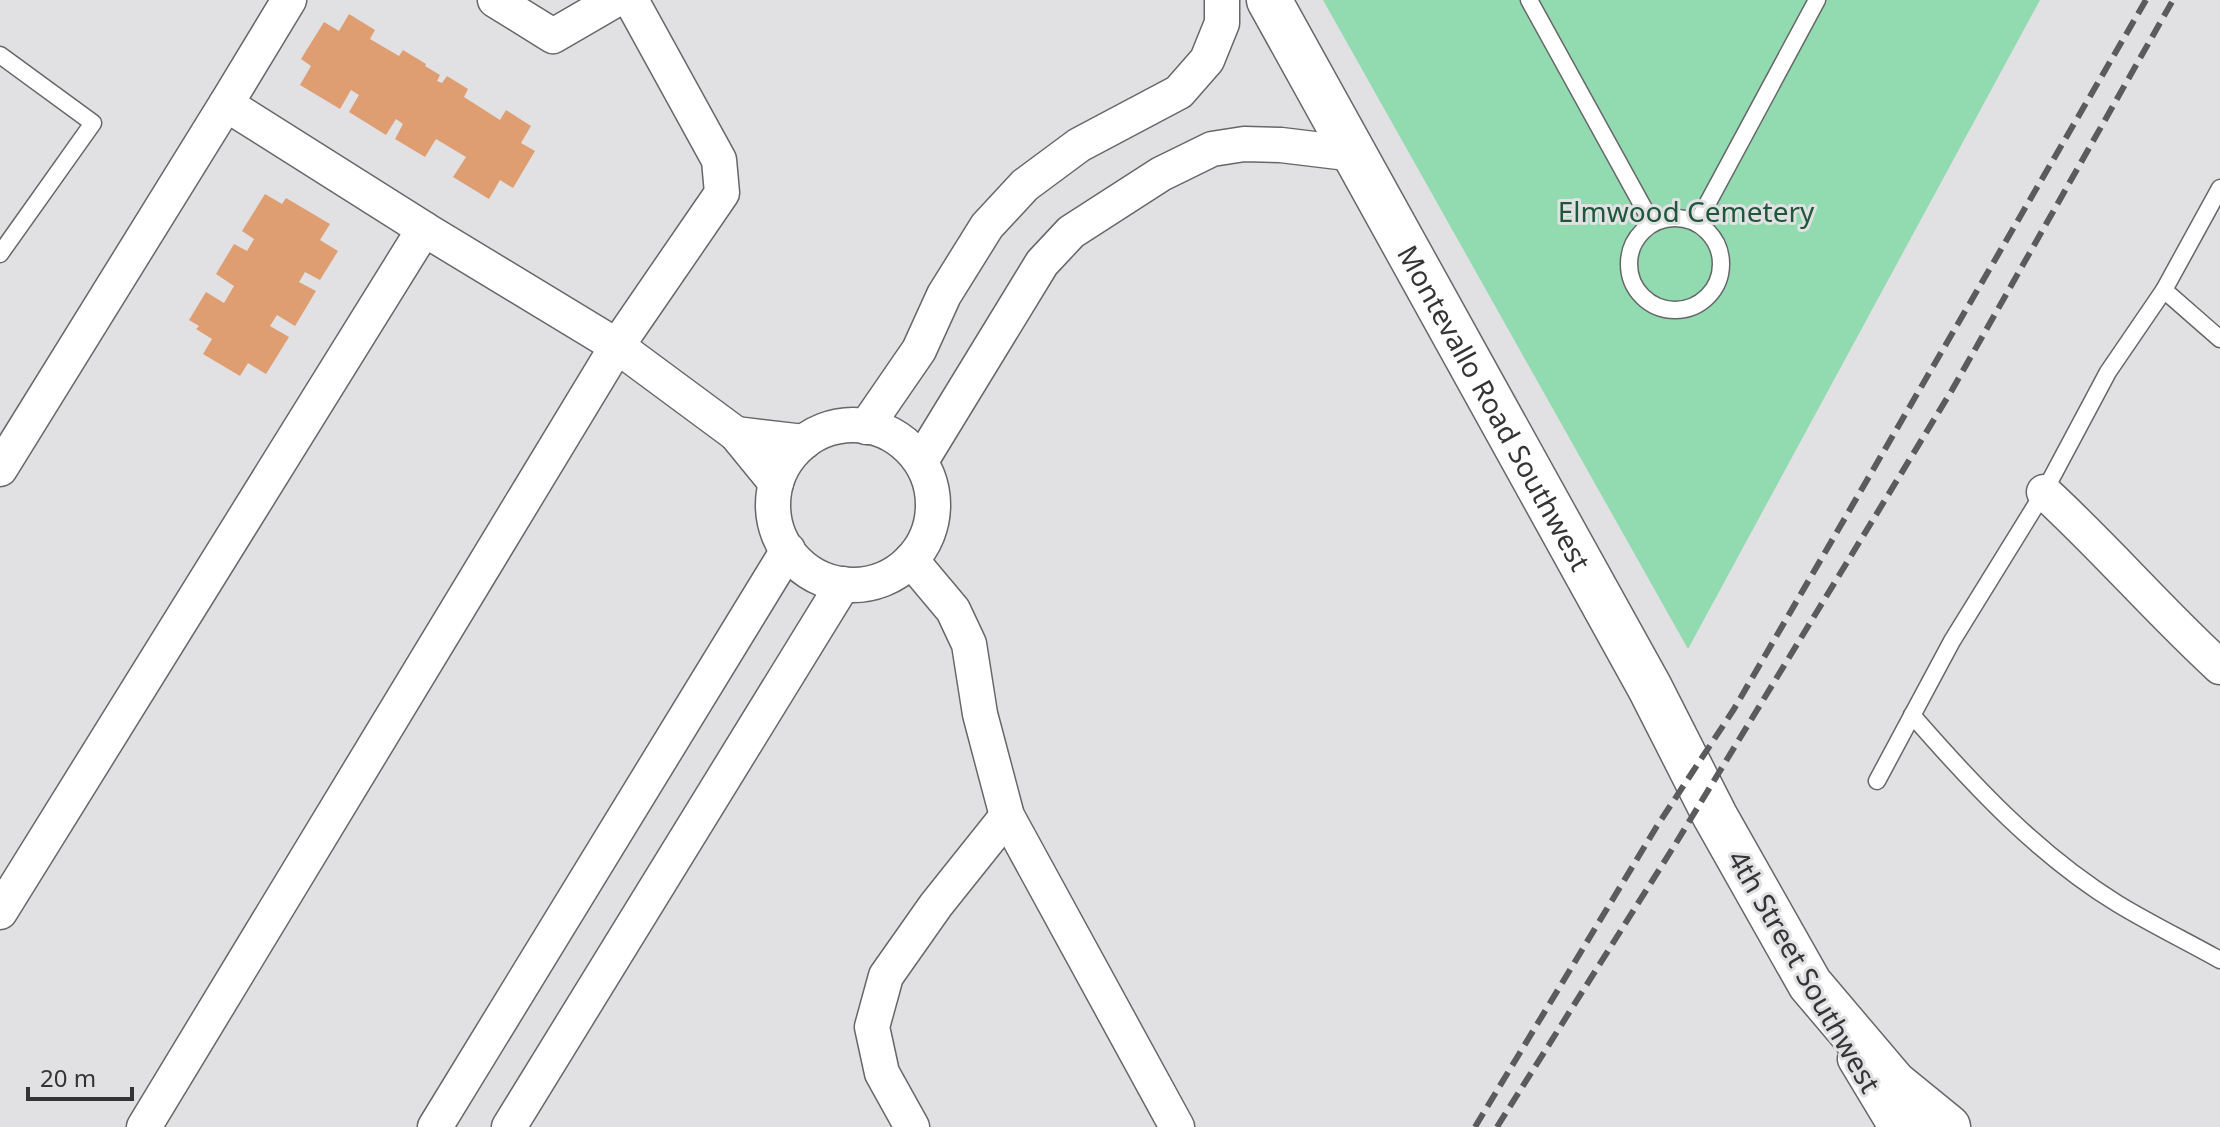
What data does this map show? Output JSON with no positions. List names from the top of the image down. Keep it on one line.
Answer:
{"streets":{"main road":["Montevallo Road Southwest","4th Street Southwest"]},"crossings":[["Montevallo Road Southwest","4th Street Southwest"]],"parks":["Elmwood Cemetery"],"scale_bar":"20 m"}
